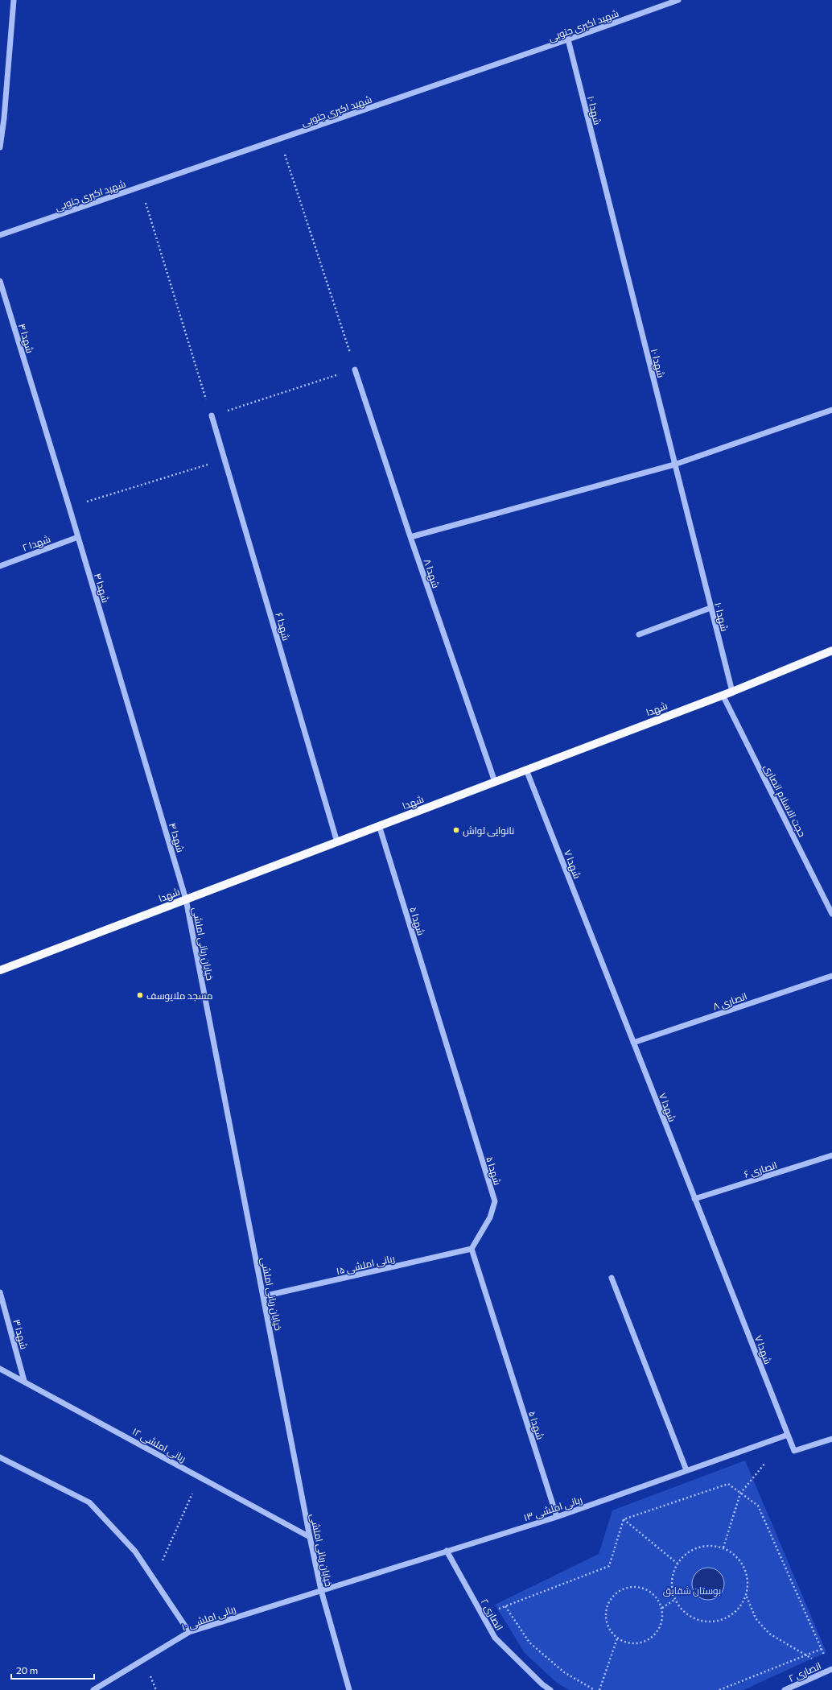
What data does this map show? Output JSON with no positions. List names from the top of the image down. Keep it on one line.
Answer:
{"streets":{"main road":["شهدا"],"street":["شهید اکبری جنوبی","شهدا ۱۰","شهدا ۴","شهدا ۲","شهدا ۸","شهدا ۶","حجت الاسلام انصاری","شهدا ۷","شهدا ۵","خیابان ربانی املشی","انصاری ۸","انصاری ۶","ربانی املشی ۱۵","شهدا ۳","ربانی املشی ۱۲","ربانی املشی ۱۳","انصاری ۲","ربانی املشی ۱۰"]},"crossings":[["شهید اکبری جنوبی","شهدا ۱۰"],["شهدا ۱۰","شهدا"],["شهدا ۴","شهدا ۲"],["شهدا ۴","شهدا"],["شهدا ۴","خیابان ربانی املشی"],["شهدا ۸","شهدا"],["شهدا ۶","شهدا"],["شهدا","حجت الاسلام انصاری"],["شهدا","شهدا ۷"],["شهدا","شهدا ۵"],["شهدا","خیابان ربانی املشی"],["شهدا ۷","انصاری ۸"],["شهدا ۷","انصاری ۶"],["شهدا ۷","ربانی املشی ۱۳"],["شهدا ۵","ربانی املشی ۱۵"],["شهدا ۵","ربانی املشی ۱۳"],["خیابان ربانی املشی","ربانی املشی ۱۵"],["خیابان ربانی املشی","ربانی املشی ۱۲"],["خیابان ربانی املشی","ربانی املشی ۱۳"],["خیابان ربانی املشی","ربانی املشی ۱۰"],["شهدا ۳","ربانی املشی ۱۲"],["ربانی املشی ۱۳","انصاری ۲"],["ربانی املشی ۱۳","ربانی املشی ۱۰"]],"parks":["بوستان شقایق"],"places":["نانوایی لواش","مسجد ملایوسف"],"scale_bar":"20 m"}
